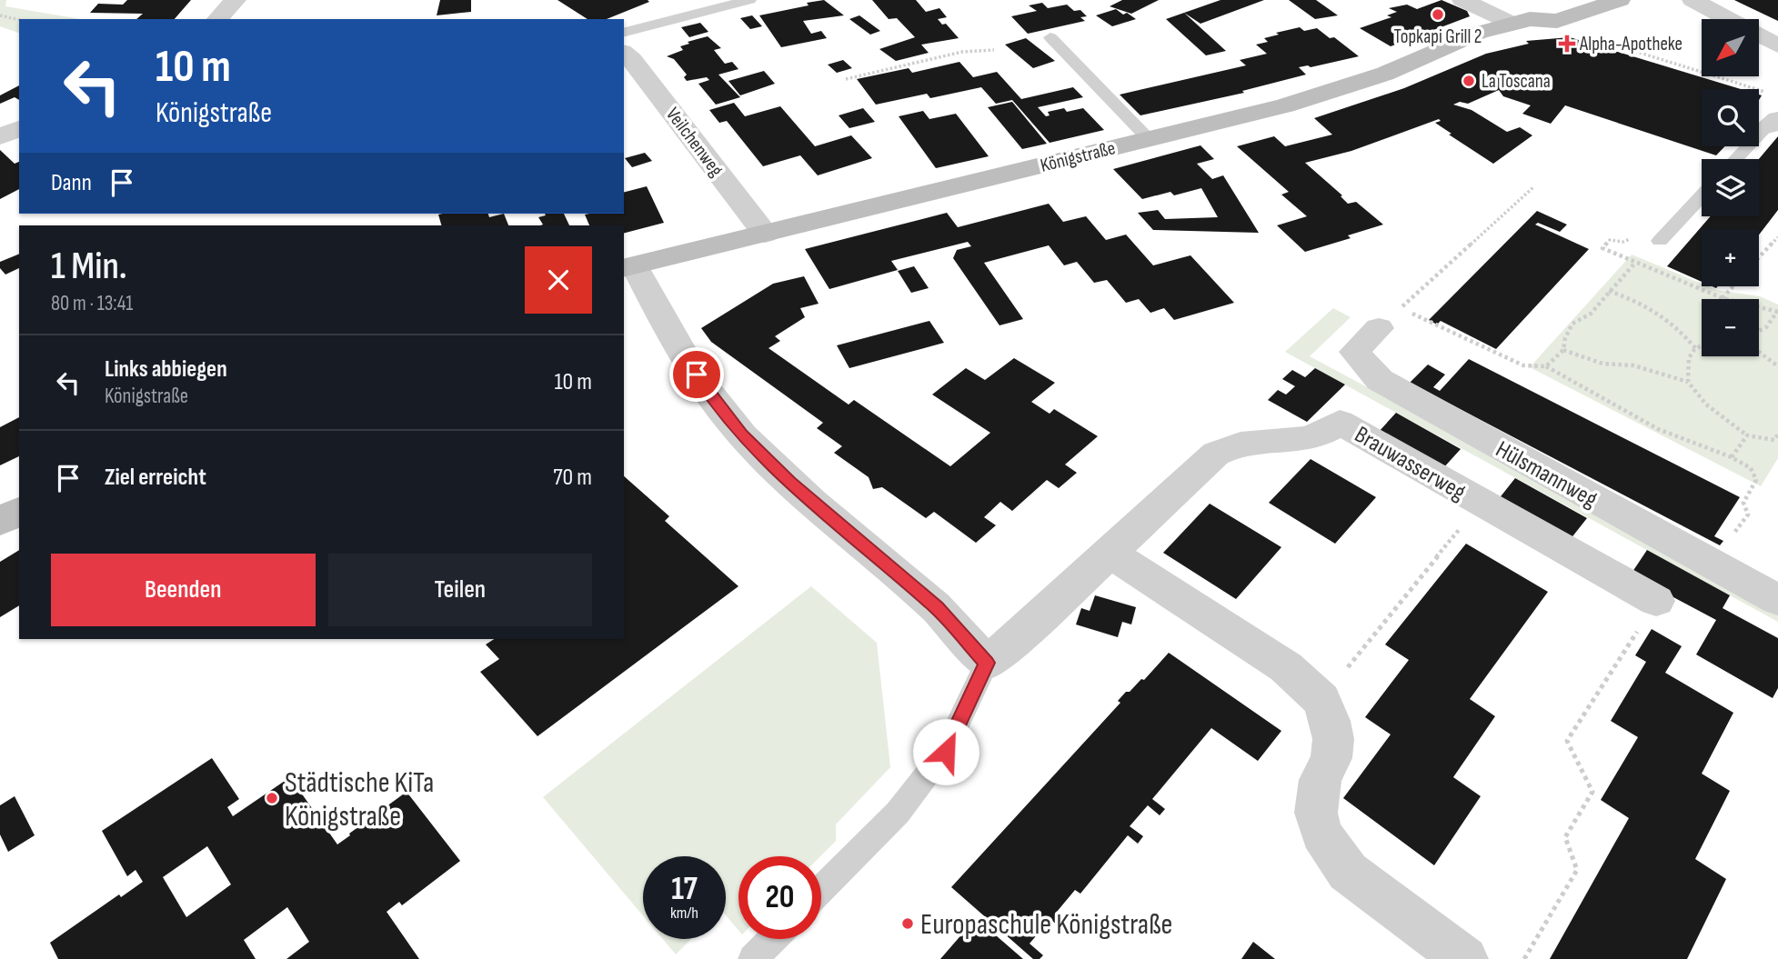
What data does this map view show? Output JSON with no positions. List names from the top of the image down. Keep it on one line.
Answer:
{"streets":{"street":["Veilchenweg","Königstraße","Brauwasserweg","Hülsmannweg"]},"crossings":[["Veilchenweg","Königstraße"],["Königstraße","Brauwasserweg"]],"places":{"other":["Topkapi Grill 2","La Toscana","Städtische KiTa Königstraße","Europaschule Königstraße"],"health":["Alpha-Apotheke"]},"north":"bottom left","page":{"map_buttons":["+","−"],"turn":["10 m","Königstraße"],"then":"Dann","heading":["1 Min.","80 m · 13:41"],"list":[{"name":"Links abbiegen","note":"Königstraße","value":"10 m"},{"name":"Ziel erreicht","value":"70 m"}],"buttons":["Beenden","Teilen"],"speed":"17 km/h","limit":"20"}}
